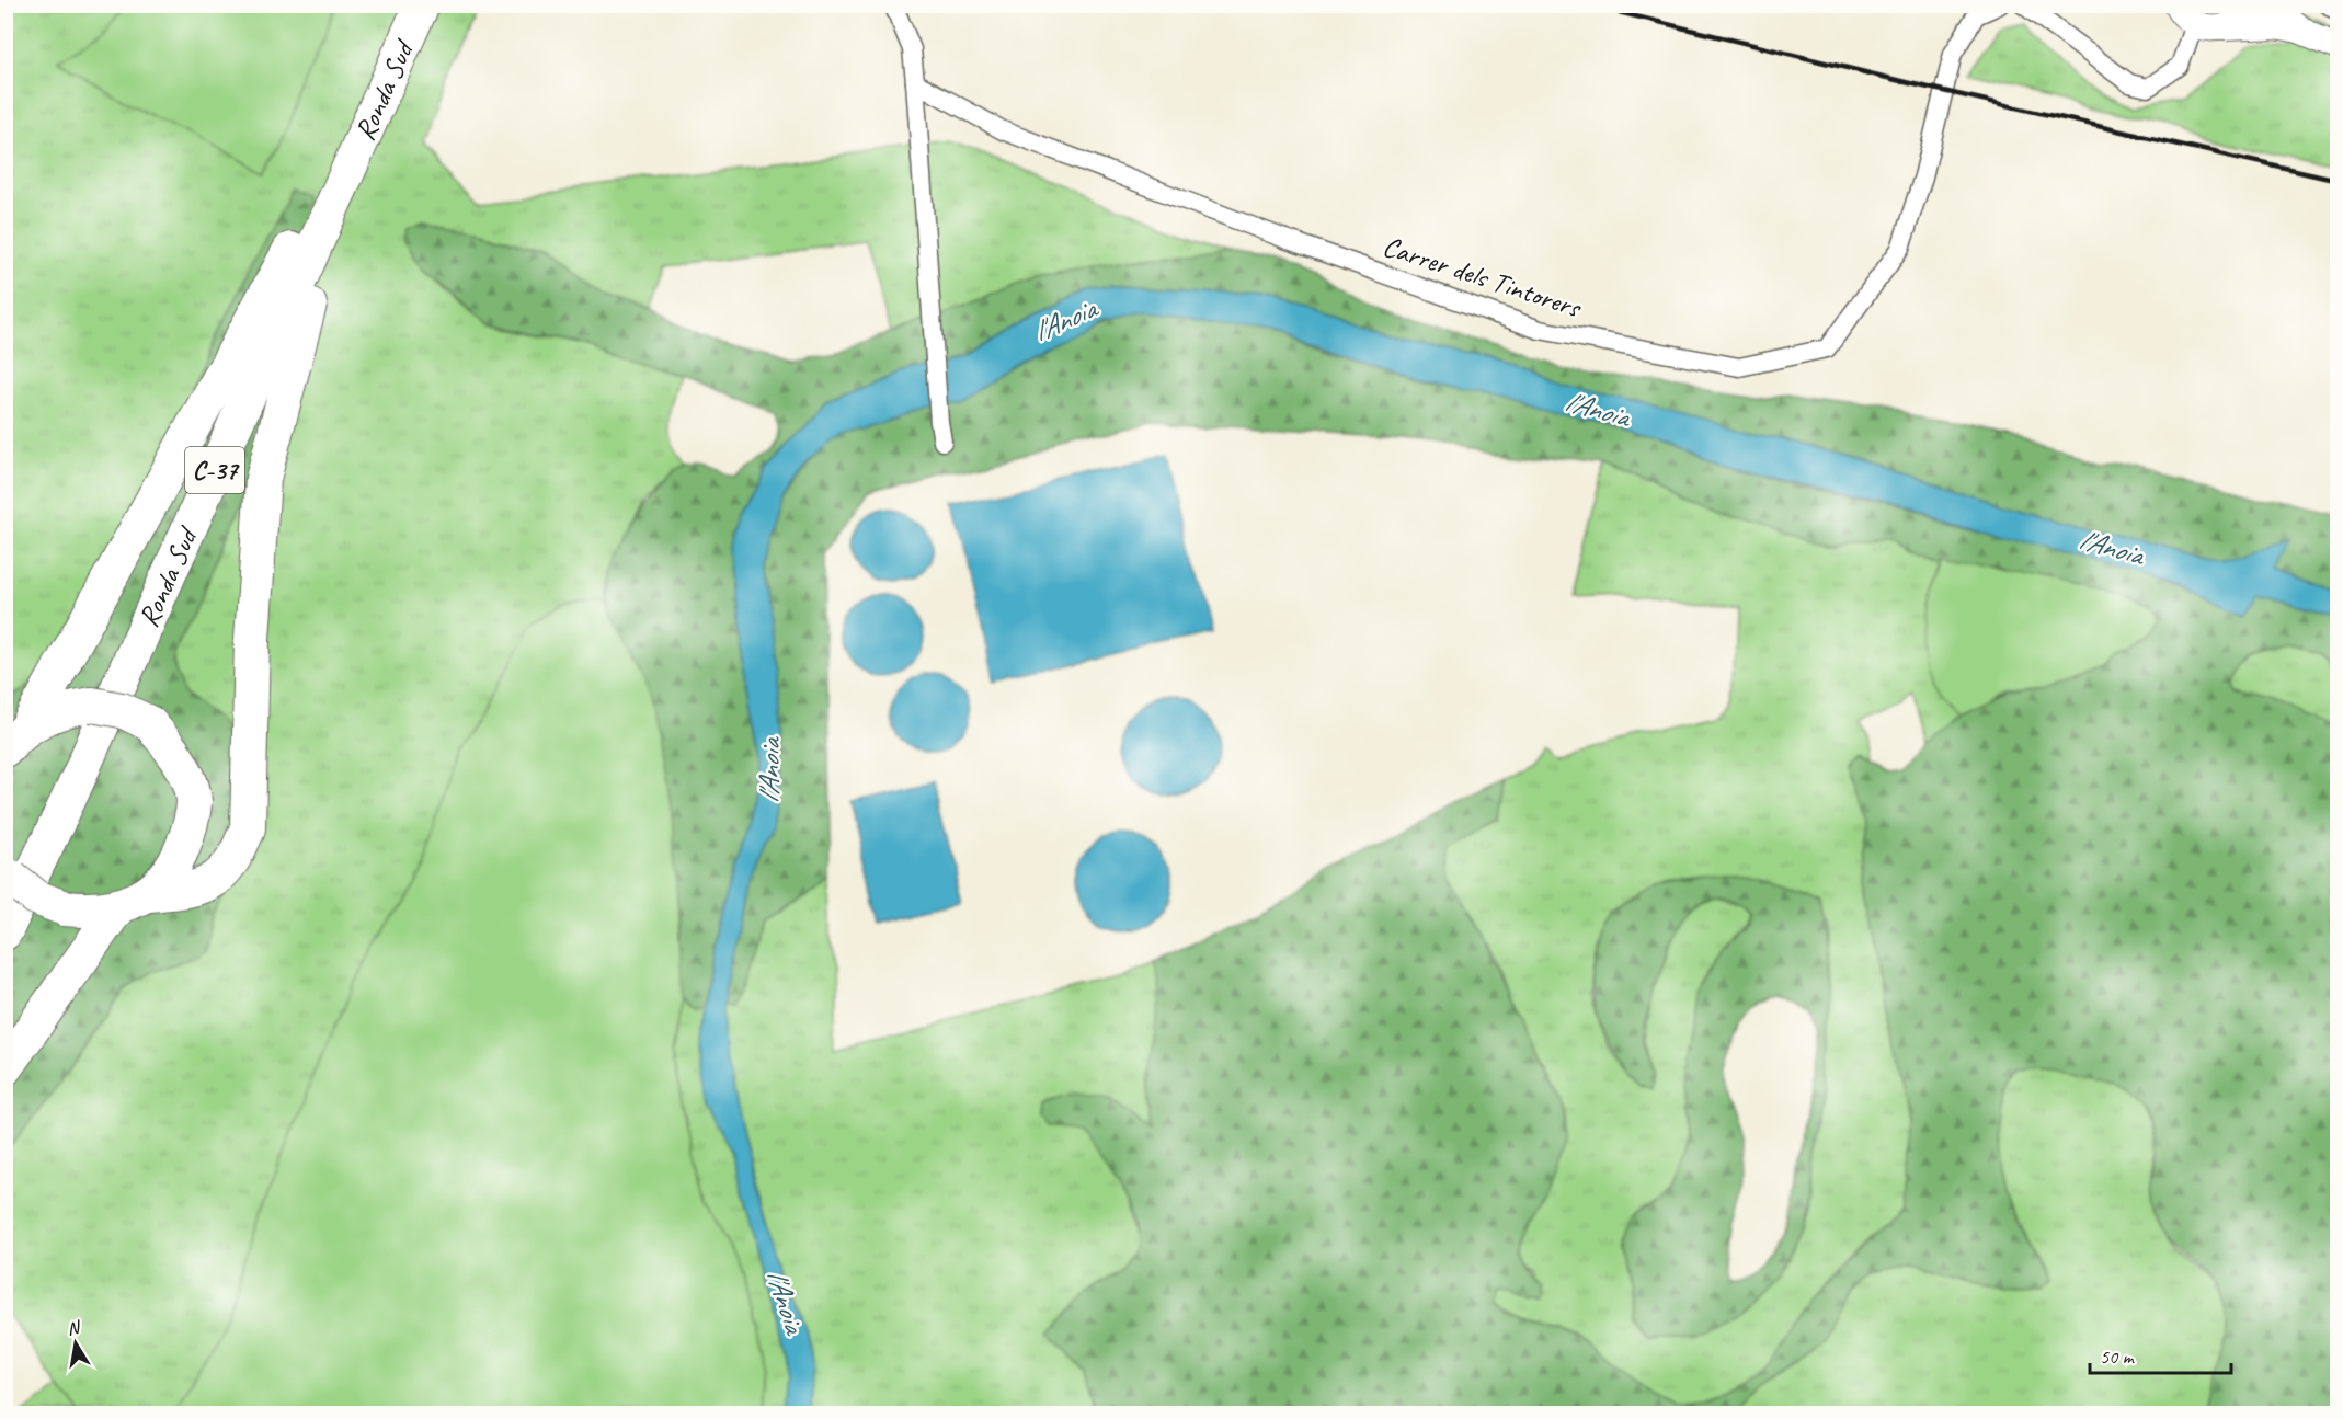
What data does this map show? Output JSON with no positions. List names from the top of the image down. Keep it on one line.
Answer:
{"streets":{"highway":["Ronda Sud","C-37"],"street":["Carrer dels Tintorers"]},"water":["l'Anoia"],"scale_bar":"50 m","north":"top"}
